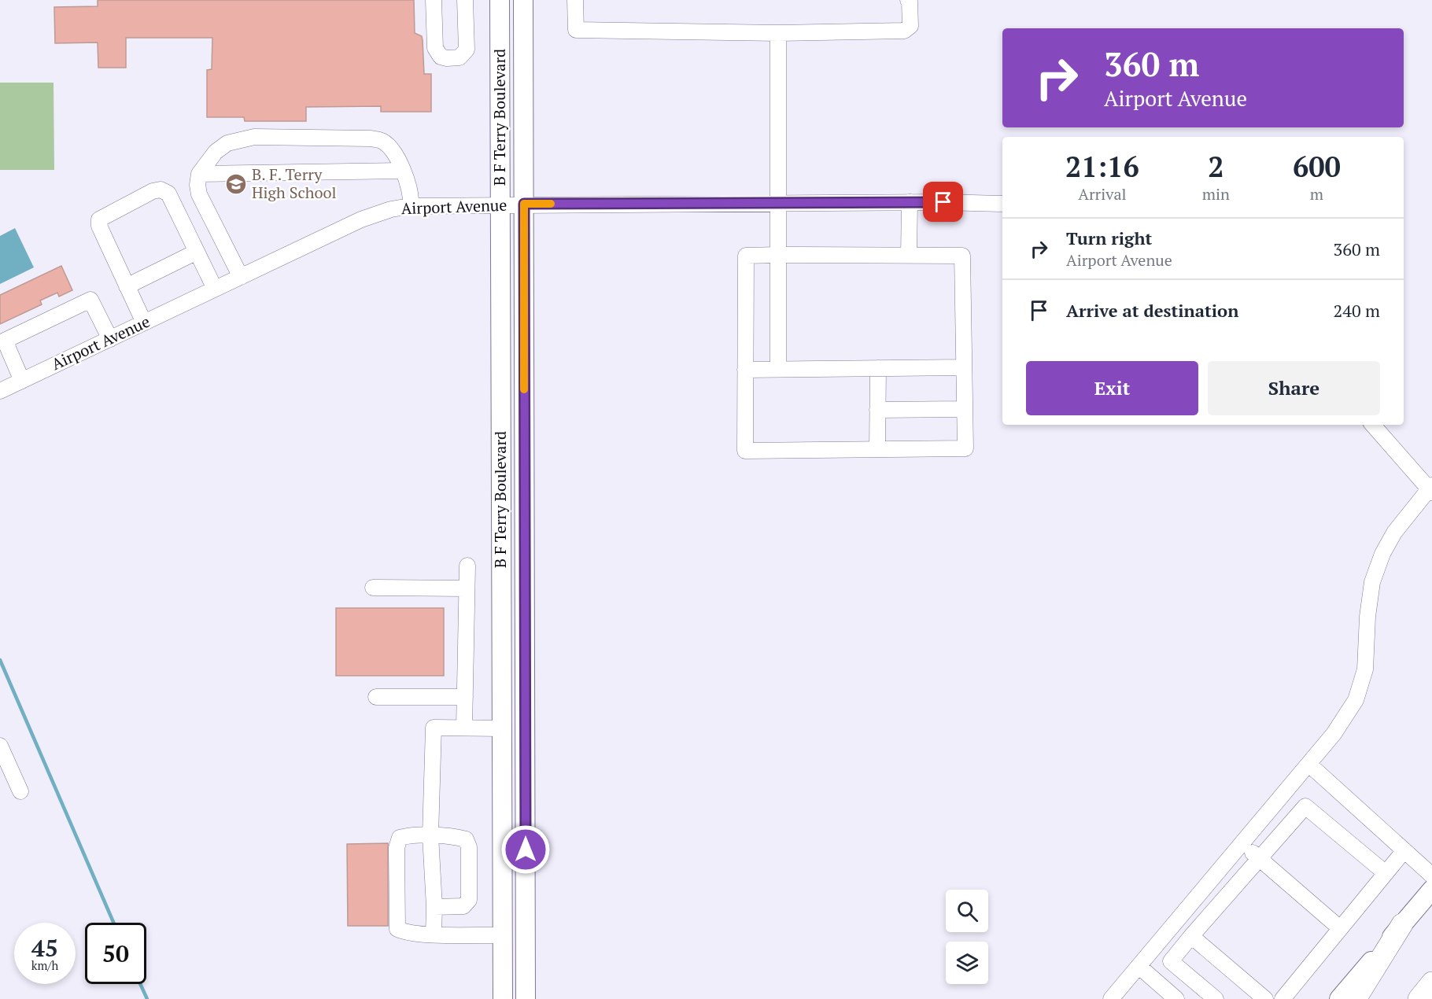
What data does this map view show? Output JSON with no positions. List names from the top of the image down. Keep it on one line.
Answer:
{"streets":{"main road":["B F Terry Boulevard"],"street":["Airport Avenue"]},"crossings":[["B F Terry Boulevard","Airport Avenue"]],"places":{"school or university":["B. F. Terry High School"]},"page":{"turn":["360 m","Airport Avenue"],"eta":["21:16","Arrival","2","min","600","m"],"list":[{"name":"Turn right","note":"Airport Avenue","value":"360 m"},{"name":"Arrive at destination","value":"240 m"}],"buttons":["Exit","Share"],"speed":"45 km/h","limit":"50"}}
